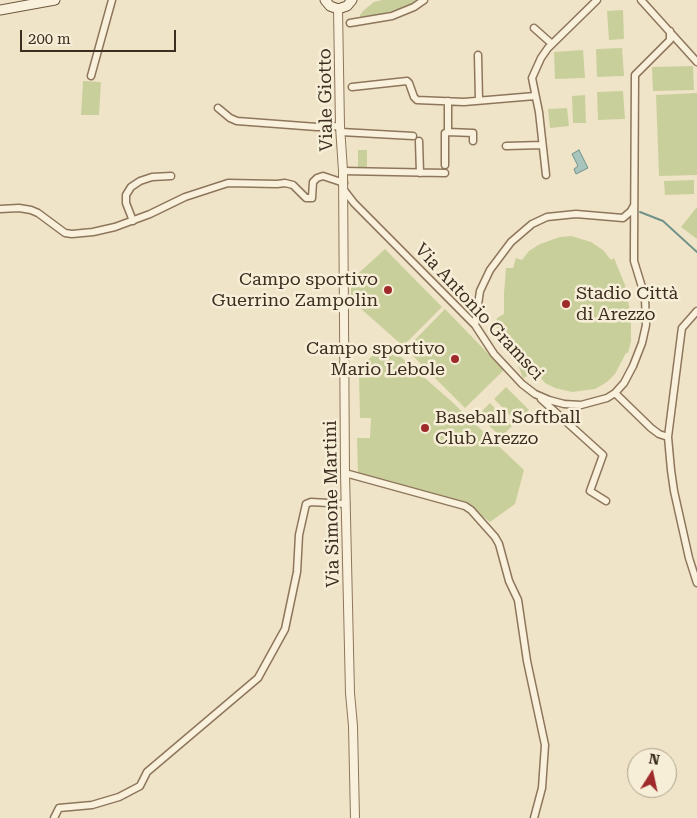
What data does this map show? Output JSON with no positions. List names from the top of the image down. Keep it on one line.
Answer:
{"streets":{"street":["Viale Giotto","Via Antonio Gramsci","Via Simone Martini"]},"crossings":[["Viale Giotto","Via Antonio Gramsci"],["Viale Giotto","Via Simone Martini"],["Via Antonio Gramsci","Via Simone Martini"]],"places":["Campo sportivo Guerrino Zampolin","Stadio Città di Arezzo","Campo sportivo Mario Lebole","Baseball Softball Club Arezzo"],"scale_bar":"200 m","north":"top"}
